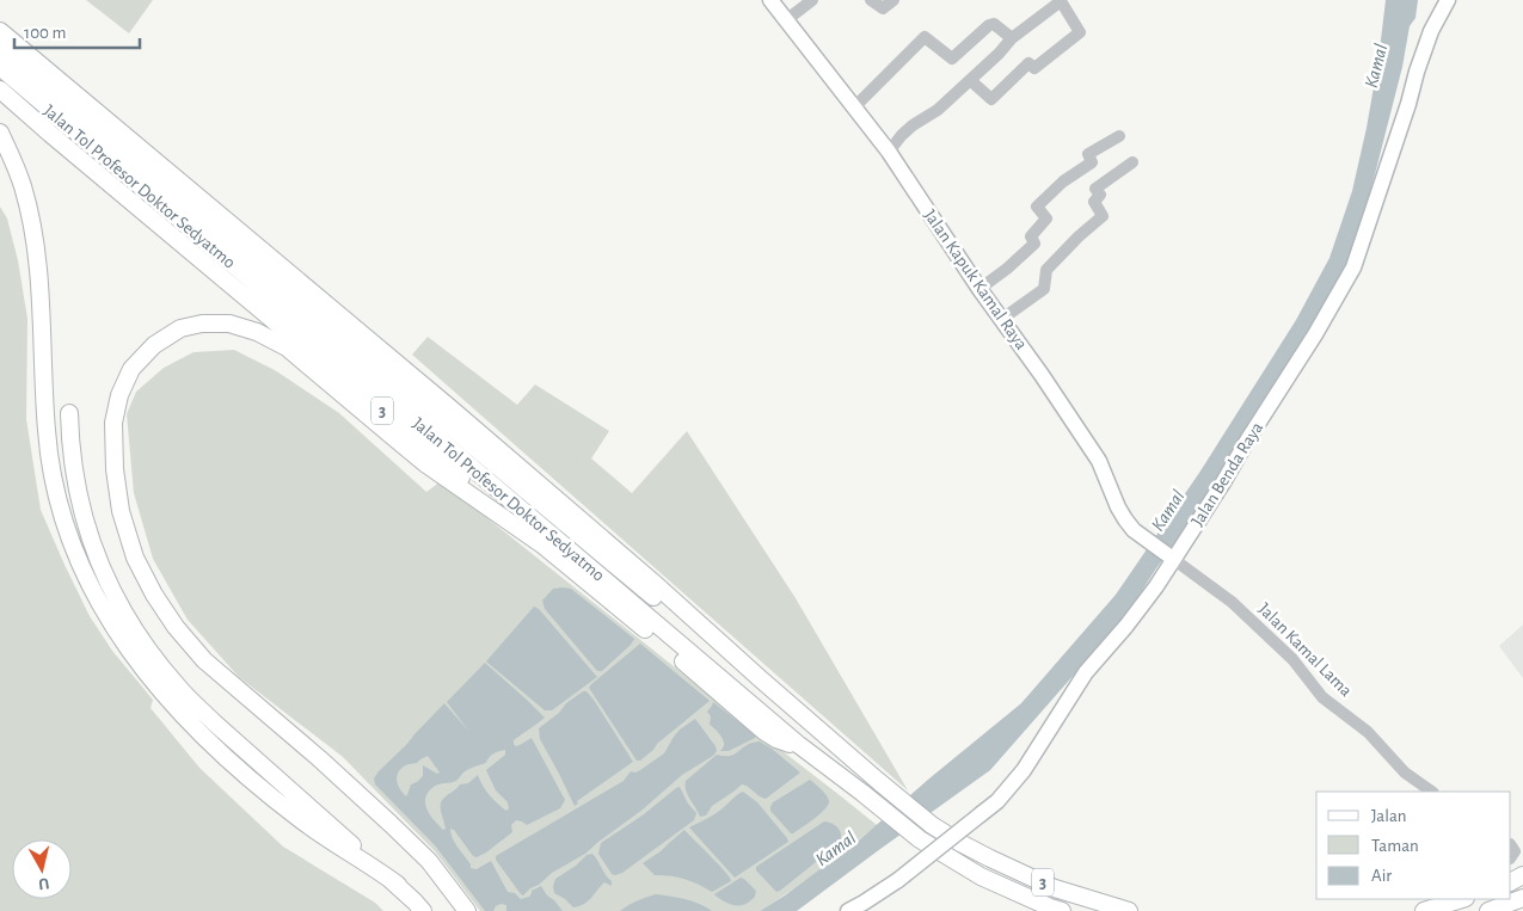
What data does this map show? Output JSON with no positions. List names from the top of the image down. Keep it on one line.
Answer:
{"streets":{"highway":["Jalan Tol Profesor Doktor Sedyatmo","3"],"main road":["Jalan Kapuk Kamal Raya","Jalan Benda Raya"],"street":["Jalan Kamal Lama"]},"crossings":[["Jalan Kapuk Kamal Raya","Jalan Benda Raya"],["Jalan Kapuk Kamal Raya","Jalan Kamal Lama"],["Jalan Benda Raya","Jalan Kamal Lama"]],"water":["Kamal"],"legend":["Jalan","Taman","Air"],"scale_bar":"100 m","north":"bottom"}
